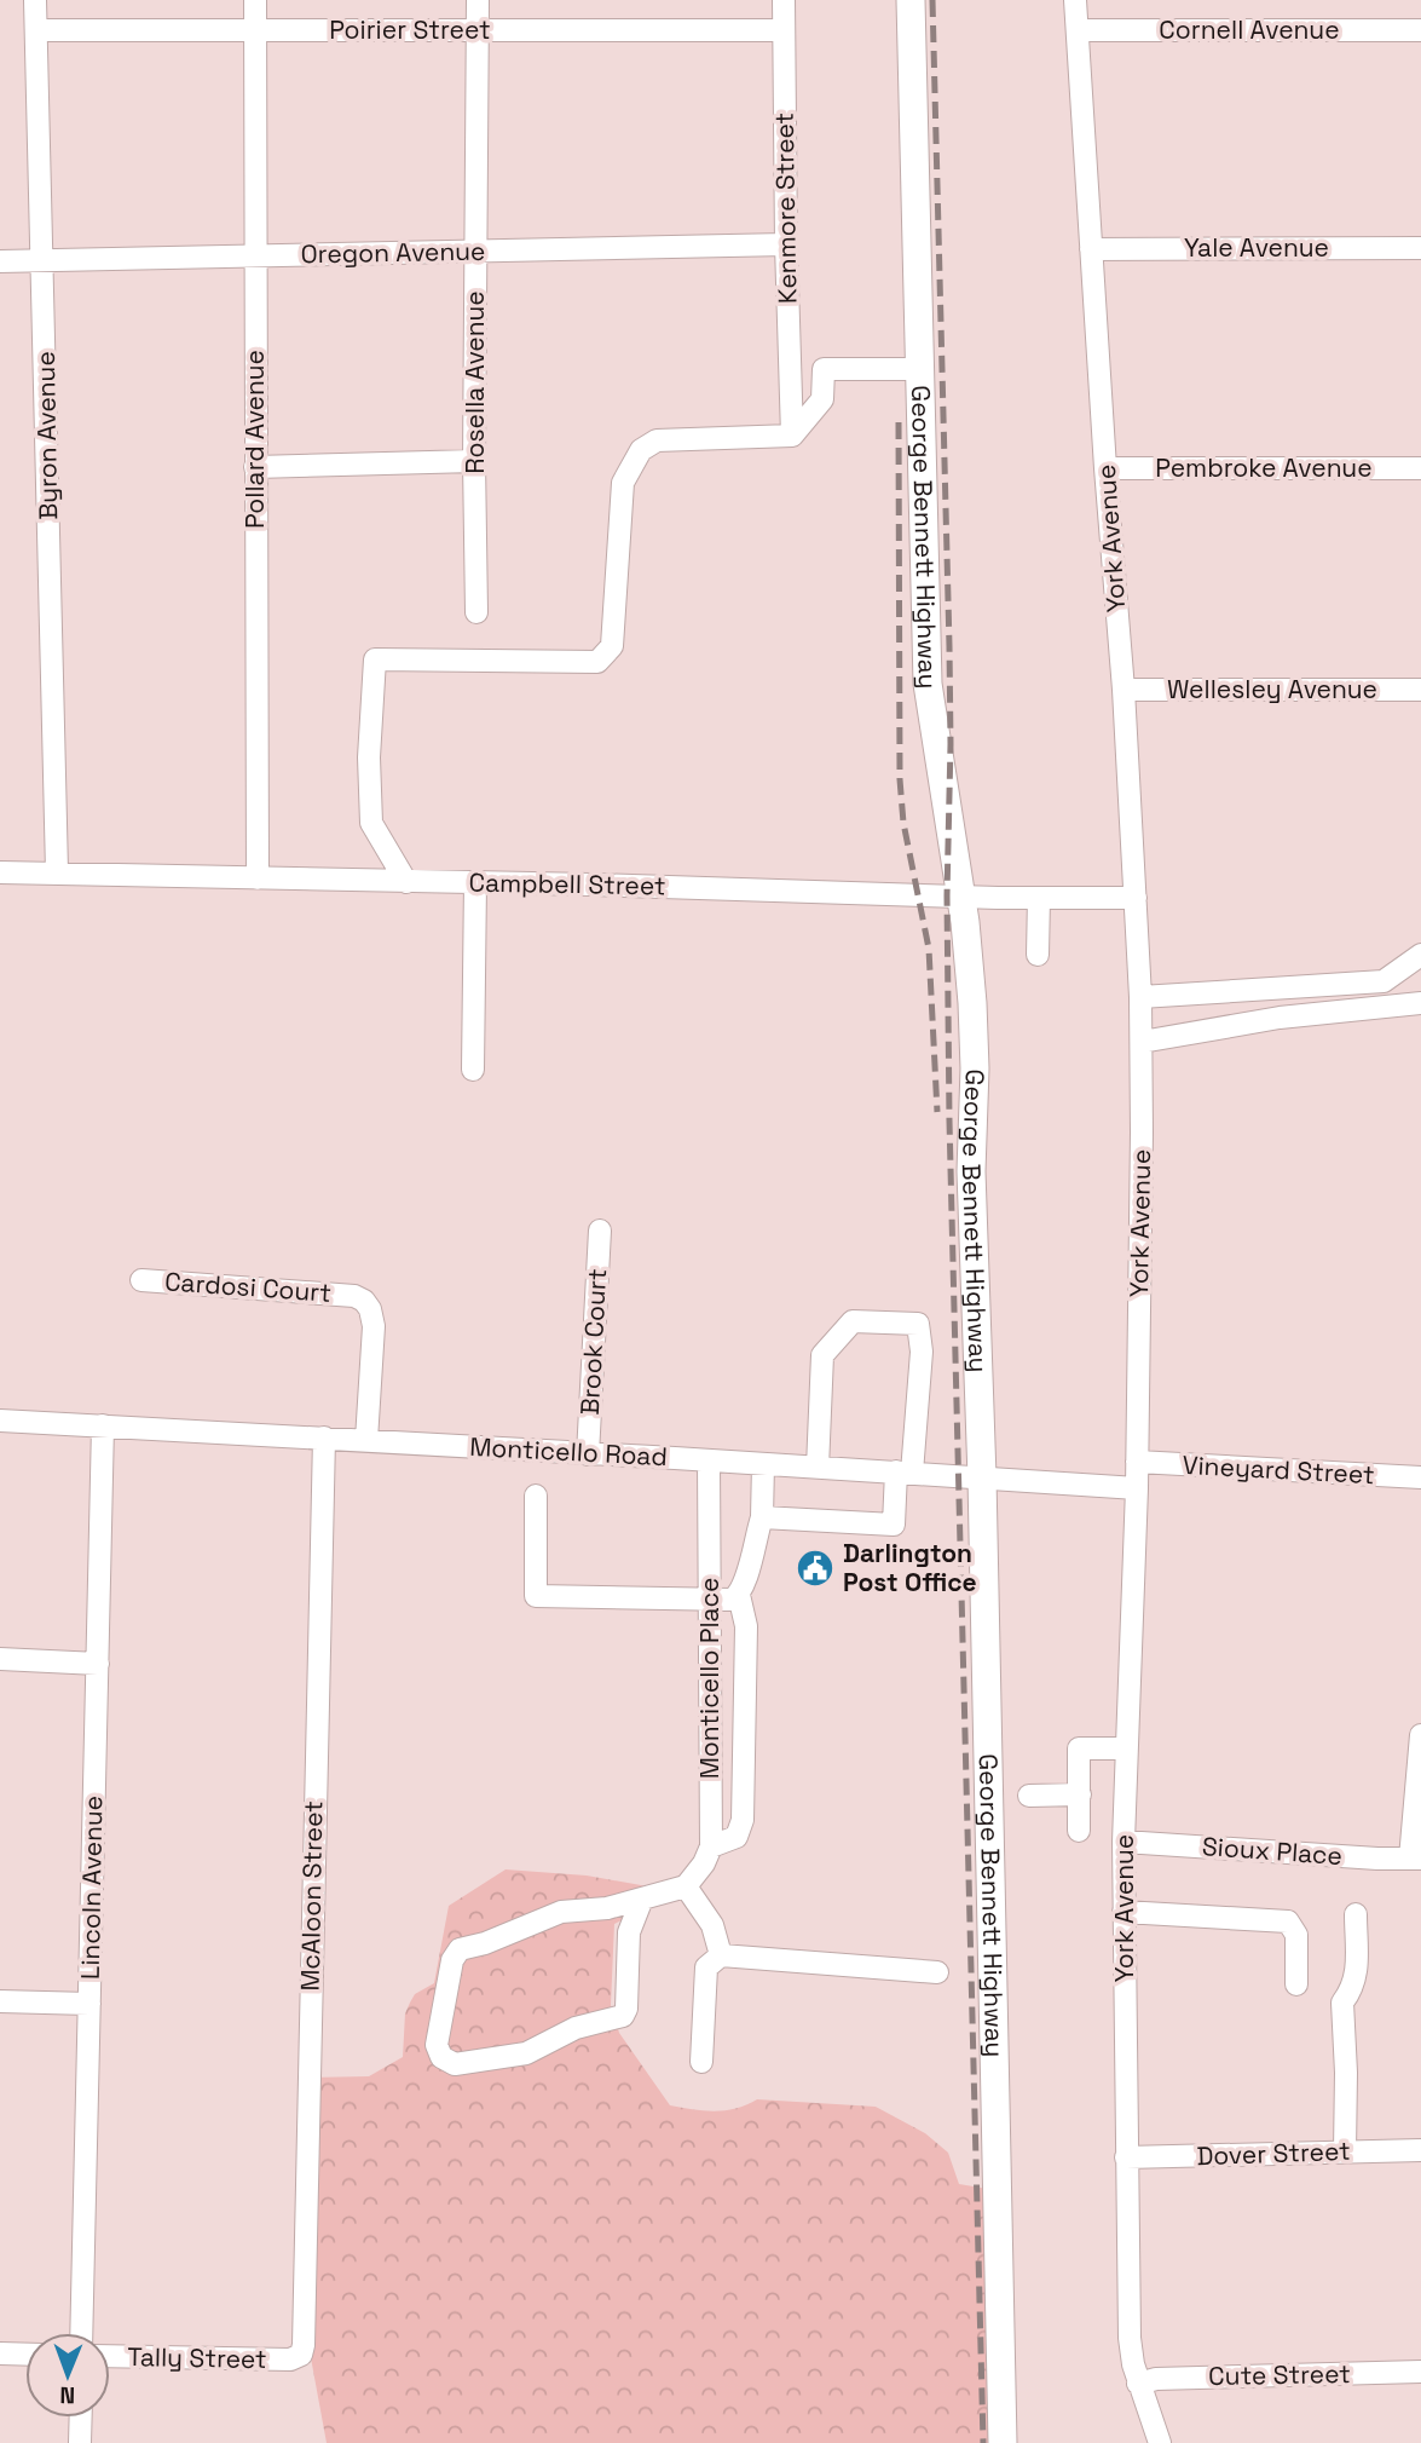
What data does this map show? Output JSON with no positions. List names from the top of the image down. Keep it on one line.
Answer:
{"streets":{"main road":["George Bennett Highway"],"street":["Poirier Street","Cornell Avenue","Kenmore Street","Yale Avenue","Oregon Avenue","Rosella Avenue","Byron Avenue","Pollard Avenue","Pembroke Avenue","York Avenue","Wellesley Avenue","Campbell Street","Cardosi Court","Brook Court","Monticello Road","Vineyard Street","Monticello Place","Sioux Place","Lincoln Avenue","McAloon Street","Dover Street","Tally Street","Cute Street"]},"crossings":[["Poirier Street","Kenmore Street"],["Poirier Street","Rosella Avenue"],["Poirier Street","Byron Avenue"],["Poirier Street","Pollard Avenue"],["Cornell Avenue","York Avenue"],["Kenmore Street","Oregon Avenue"],["Yale Avenue","York Avenue"],["Oregon Avenue","Rosella Avenue"],["Oregon Avenue","Byron Avenue"],["Oregon Avenue","Pollard Avenue"],["Byron Avenue","Campbell Street"],["Pollard Avenue","Campbell Street"],["Pembroke Avenue","York Avenue"],["George Bennett Highway","Campbell Street"],["George Bennett Highway","Monticello Road"],["York Avenue","Wellesley Avenue"],["York Avenue","Campbell Street"],["York Avenue","Monticello Road"],["York Avenue","Vineyard Street"],["York Avenue","Sioux Place"],["York Avenue","Dover Street"],["York Avenue","Cute Street"],["Cardosi Court","Monticello Road"],["Brook Court","Monticello Road"],["Monticello Road","Monticello Place"],["Monticello Road","Lincoln Avenue"],["Monticello Road","McAloon Street"],["McAloon Street","Tally Street"]],"places":{"public building":["Darlington Post Office"]},"north":"bottom"}
